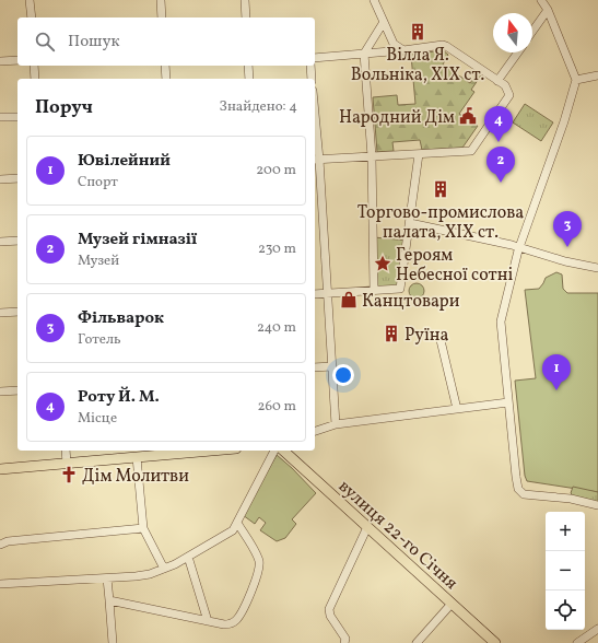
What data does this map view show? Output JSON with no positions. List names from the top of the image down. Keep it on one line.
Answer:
{"streets":{"main road":["вулиця 22-го Січня"]},"places":{"building":["Вілла Я. Вольніка, XIX ст.","Торгово-промислова палата, XIX ст.","Руїна"],"public building":["Народний Дім"],"place":["Героям Небесної сотні"],"shop":["Канцтовари"],"church":["Дім Молитви"]},"north":"top","page":{"search":"Пошук","heading":["Поруч","Знайдено: 4"],"pins":["4","2","3","1"],"list":[{"mark":"1","name":"Ювілейний","note":"Спорт","value":"200 m"},{"mark":"2","name":"Музей гімназії","note":"Музей","value":"230 m"},{"mark":"3","name":"Фільварок","note":"Готель","value":"240 m"},{"mark":"4","name":"Роту Й. М.","note":"Місце","value":"260 m"}],"map_buttons":["+","−"]}}
